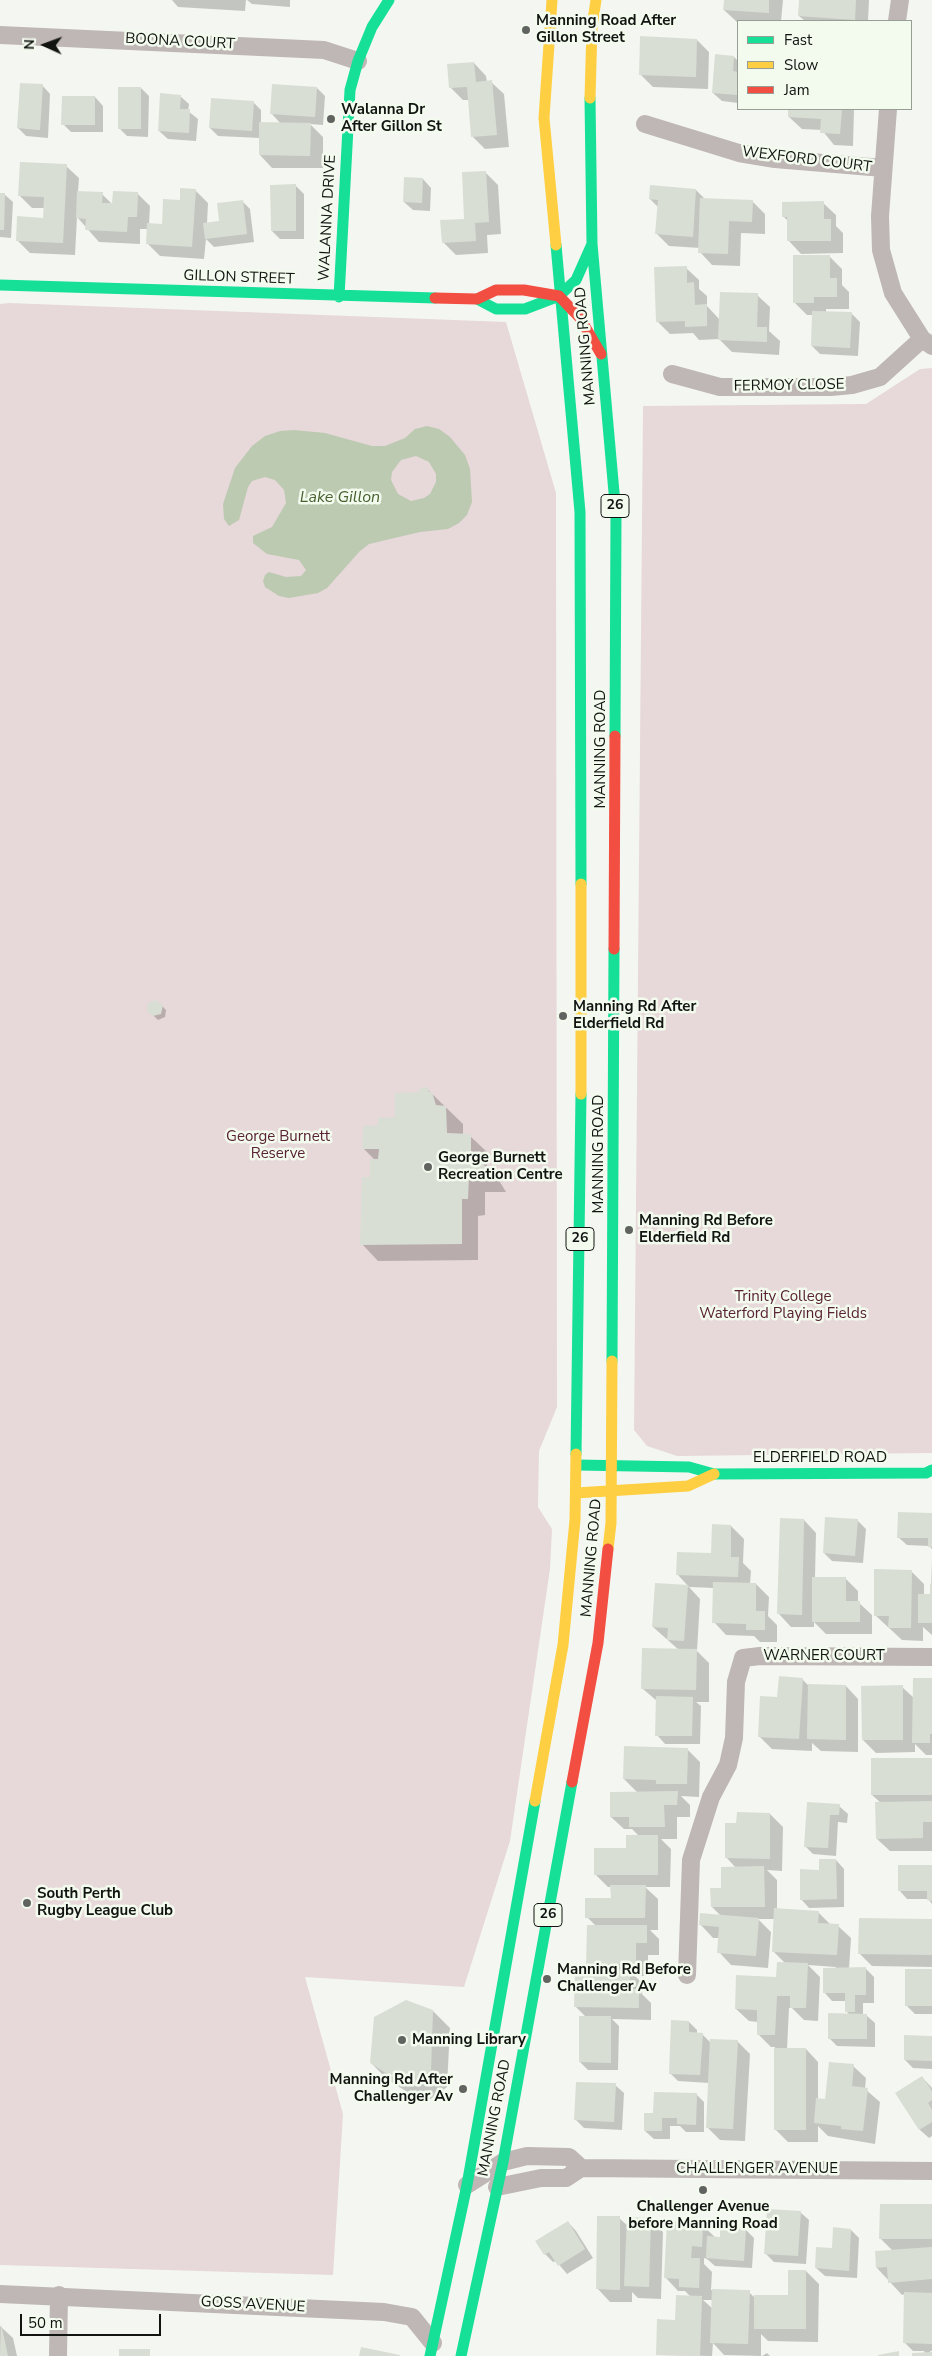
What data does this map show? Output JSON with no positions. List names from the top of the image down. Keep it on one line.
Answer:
{"streets":{"main road":["WALANNA DRIVE","GILLON STREET","MANNING ROAD","26","ELDERFIELD ROAD"],"street":["BOONA COURT","WEXFORD COURT","FERMOY CLOSE","WARNER COURT","CHALLENGER AVENUE","GOSS AVENUE"]},"crossings":[["BOONA COURT","WALANNA DRIVE"],["WALANNA DRIVE","GILLON STREET"],["GILLON STREET","MANNING ROAD"],["MANNING ROAD","ELDERFIELD ROAD"],["MANNING ROAD","CHALLENGER AVENUE"],["MANNING ROAD","GOSS AVENUE"]],"water":["Lake Gillon"],"parks":["George Burnett Reserve","Trinity College Waterford Playing Fields"],"places":["Manning Road After Gillon Street","Walanna Dr After Gillon St","Manning Rd After Elderfield Rd","George Burnett Recreation Centre","Manning Rd Before Elderfield Rd","South Perth Rugby League Club","Manning Rd Before Challenger Av","Manning Library","Manning Rd After Challenger Av","Challenger Avenue before Manning Road"],"legend":["Fast","Slow","Jam"],"scale_bar":"50 m","north":"left"}
